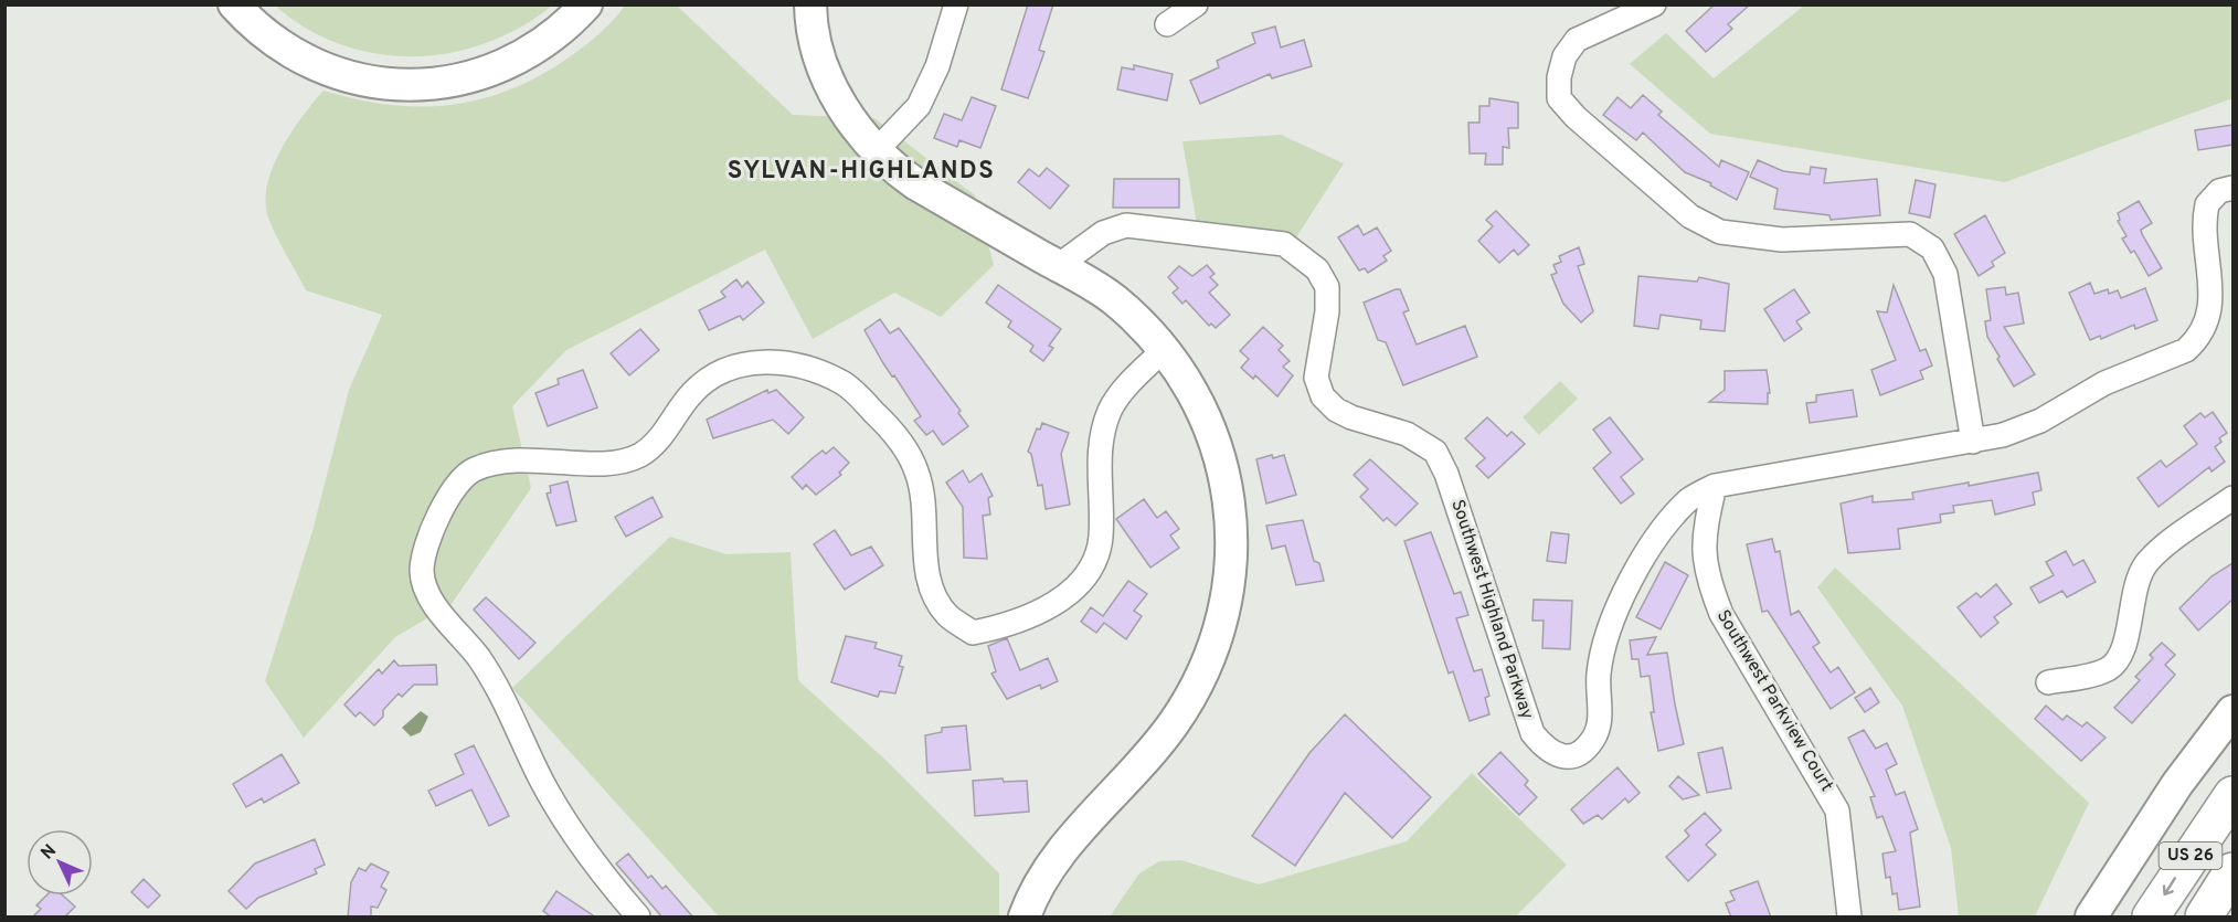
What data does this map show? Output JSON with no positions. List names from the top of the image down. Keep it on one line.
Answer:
{"streets":{"highway":["US 26"],"street":["Southwest Highland Parkway","Southwest Parkview Court"]},"crossings":[["Southwest Highland Parkway","Southwest Parkview Court"]],"districts":["SYLVAN-HIGHLANDS"],"north":"top left"}
